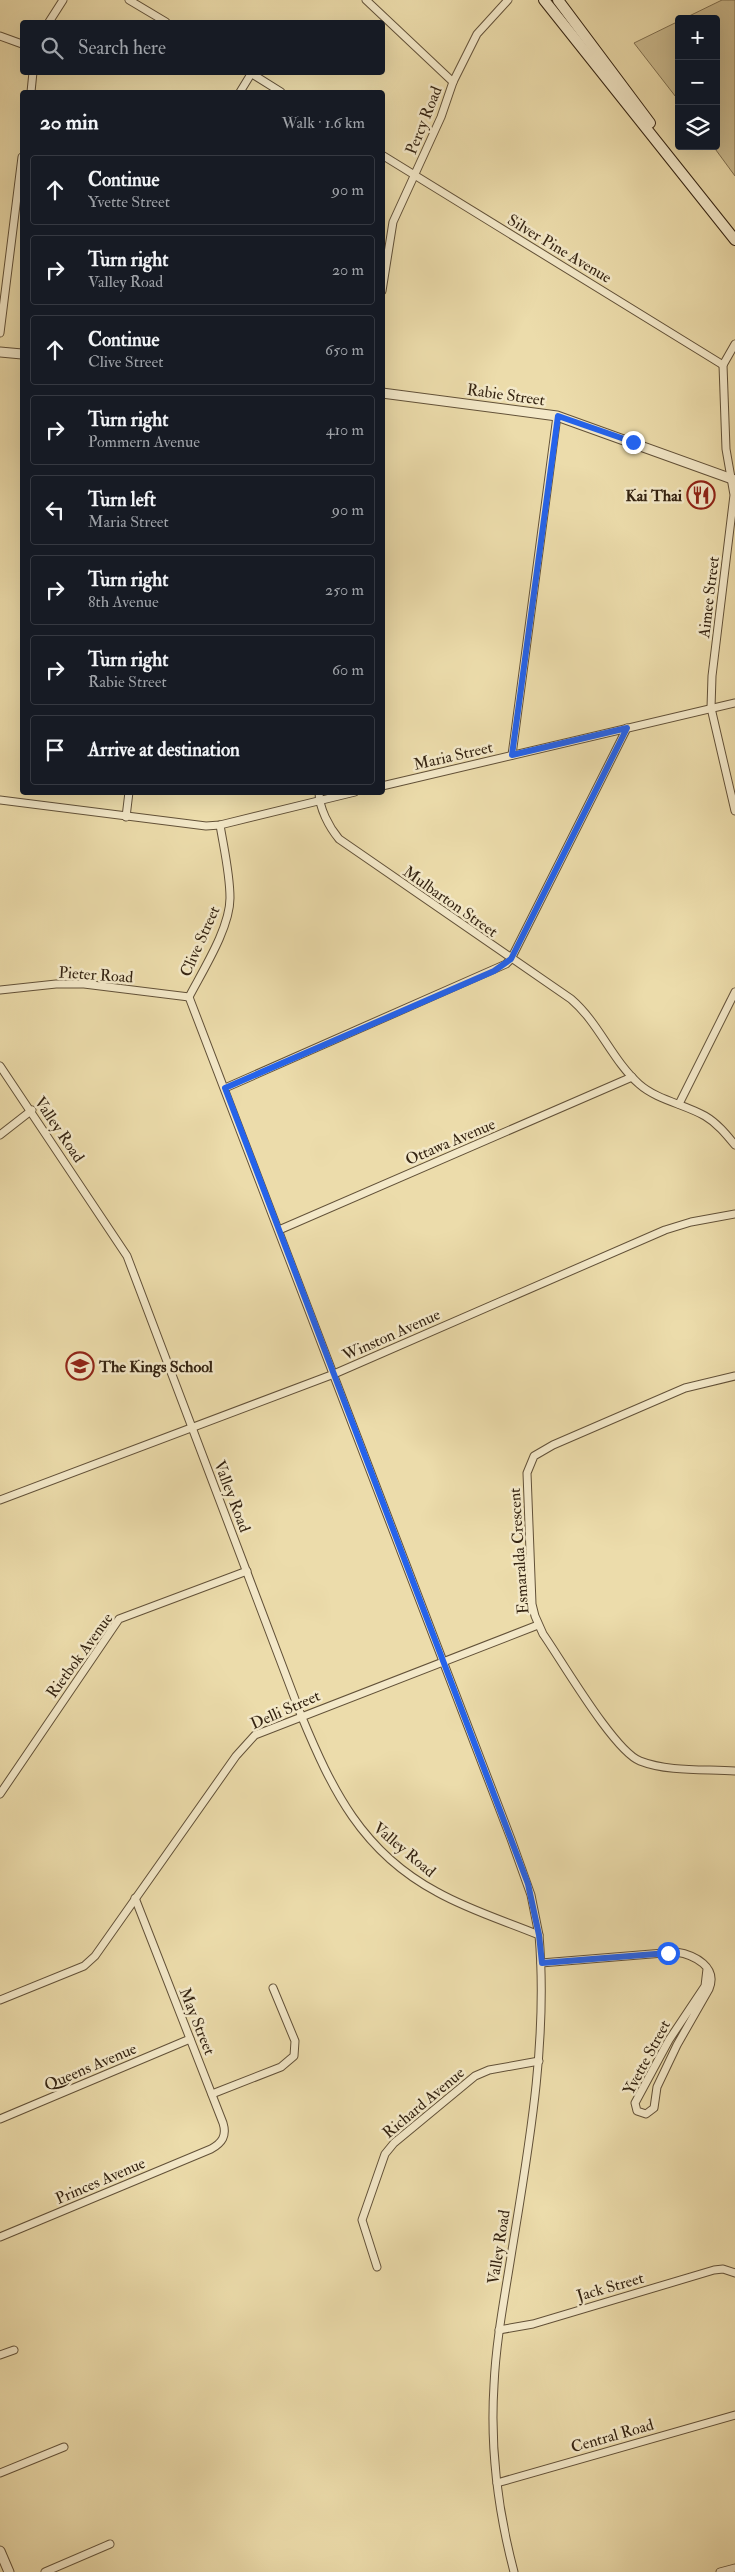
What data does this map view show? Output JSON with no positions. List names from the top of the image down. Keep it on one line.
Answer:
{"streets":{"street":["Percy Road","Silver Pine Avenue","Rabie Street","Aimee Street","Maria Street","Mulbarton Street","Clive Street","Pieter Road","Valley Road","Ottawa Avenue","Winston Avenue","Esmaralda Crescent","Rietbok Avenue","Delli Street","May Street","Yvette Street","Queens Avenue","Richard Avenue","Princes Avenue","Jack Street","Central Road"]},"crossings":[["Percy Road","Silver Pine Avenue"],["Silver Pine Avenue","Aimee Street"],["Rabie Street","Aimee Street"],["Aimee Street","Maria Street"],["Mulbarton Street","Ottawa Avenue"],["Clive Street","Pieter Road"],["Clive Street","Valley Road"],["Clive Street","Ottawa Avenue"],["Clive Street","Winston Avenue"],["Clive Street","Delli Street"],["Valley Road","Winston Avenue"],["Valley Road","Rietbok Avenue"],["Valley Road","Delli Street"],["Valley Road","Richard Avenue"],["Valley Road","Jack Street"],["Valley Road","Central Road"],["Esmaralda Crescent","Delli Street"],["Delli Street","May Street"],["May Street","Queens Avenue"],["May Street","Princes Avenue"]],"places":{"restaurant":["Kai Thai"],"school or university":["The Kings School"]},"page":{"map_buttons":["+","−"],"search":"Search here","heading":["20 min","Walk · 1.6 km"],"list":[["Continue","Yvette Street","90 m"],["Turn right","Valley Road","20 m"],["Continue","Clive Street","650 m"],["Turn right","Pommern Avenue","410 m"],["Turn left","Maria Street","90 m"],["Turn right","8th Avenue","250 m"],["Turn right","Rabie Street","60 m"],"Arrive at destination"]}}
